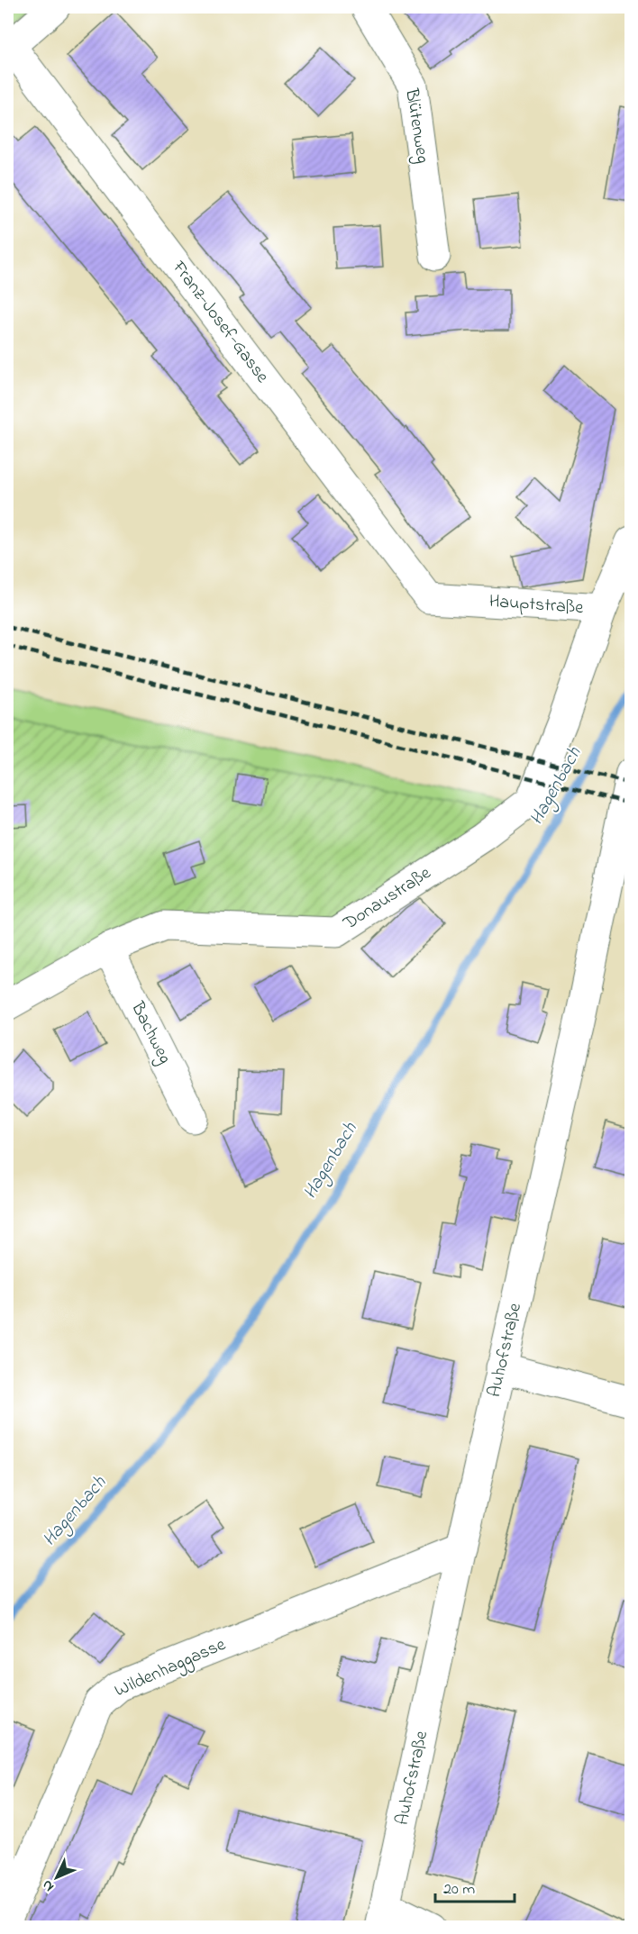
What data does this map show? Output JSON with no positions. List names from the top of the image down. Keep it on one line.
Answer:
{"streets":{"street":["Blütenweg","Franz-Josef-Gasse","Hauptstraße","Donaustraße","Bachweg","Auhofstraße","Wildenhaggasse"]},"crossings":[["Franz-Josef-Gasse","Hauptstraße"],["Hauptstraße","Donaustraße"],["Donaustraße","Bachweg"],["Auhofstraße","Wildenhaggasse"]],"water":["Hagenbach"],"scale_bar":"20 m","north":"bottom left"}
